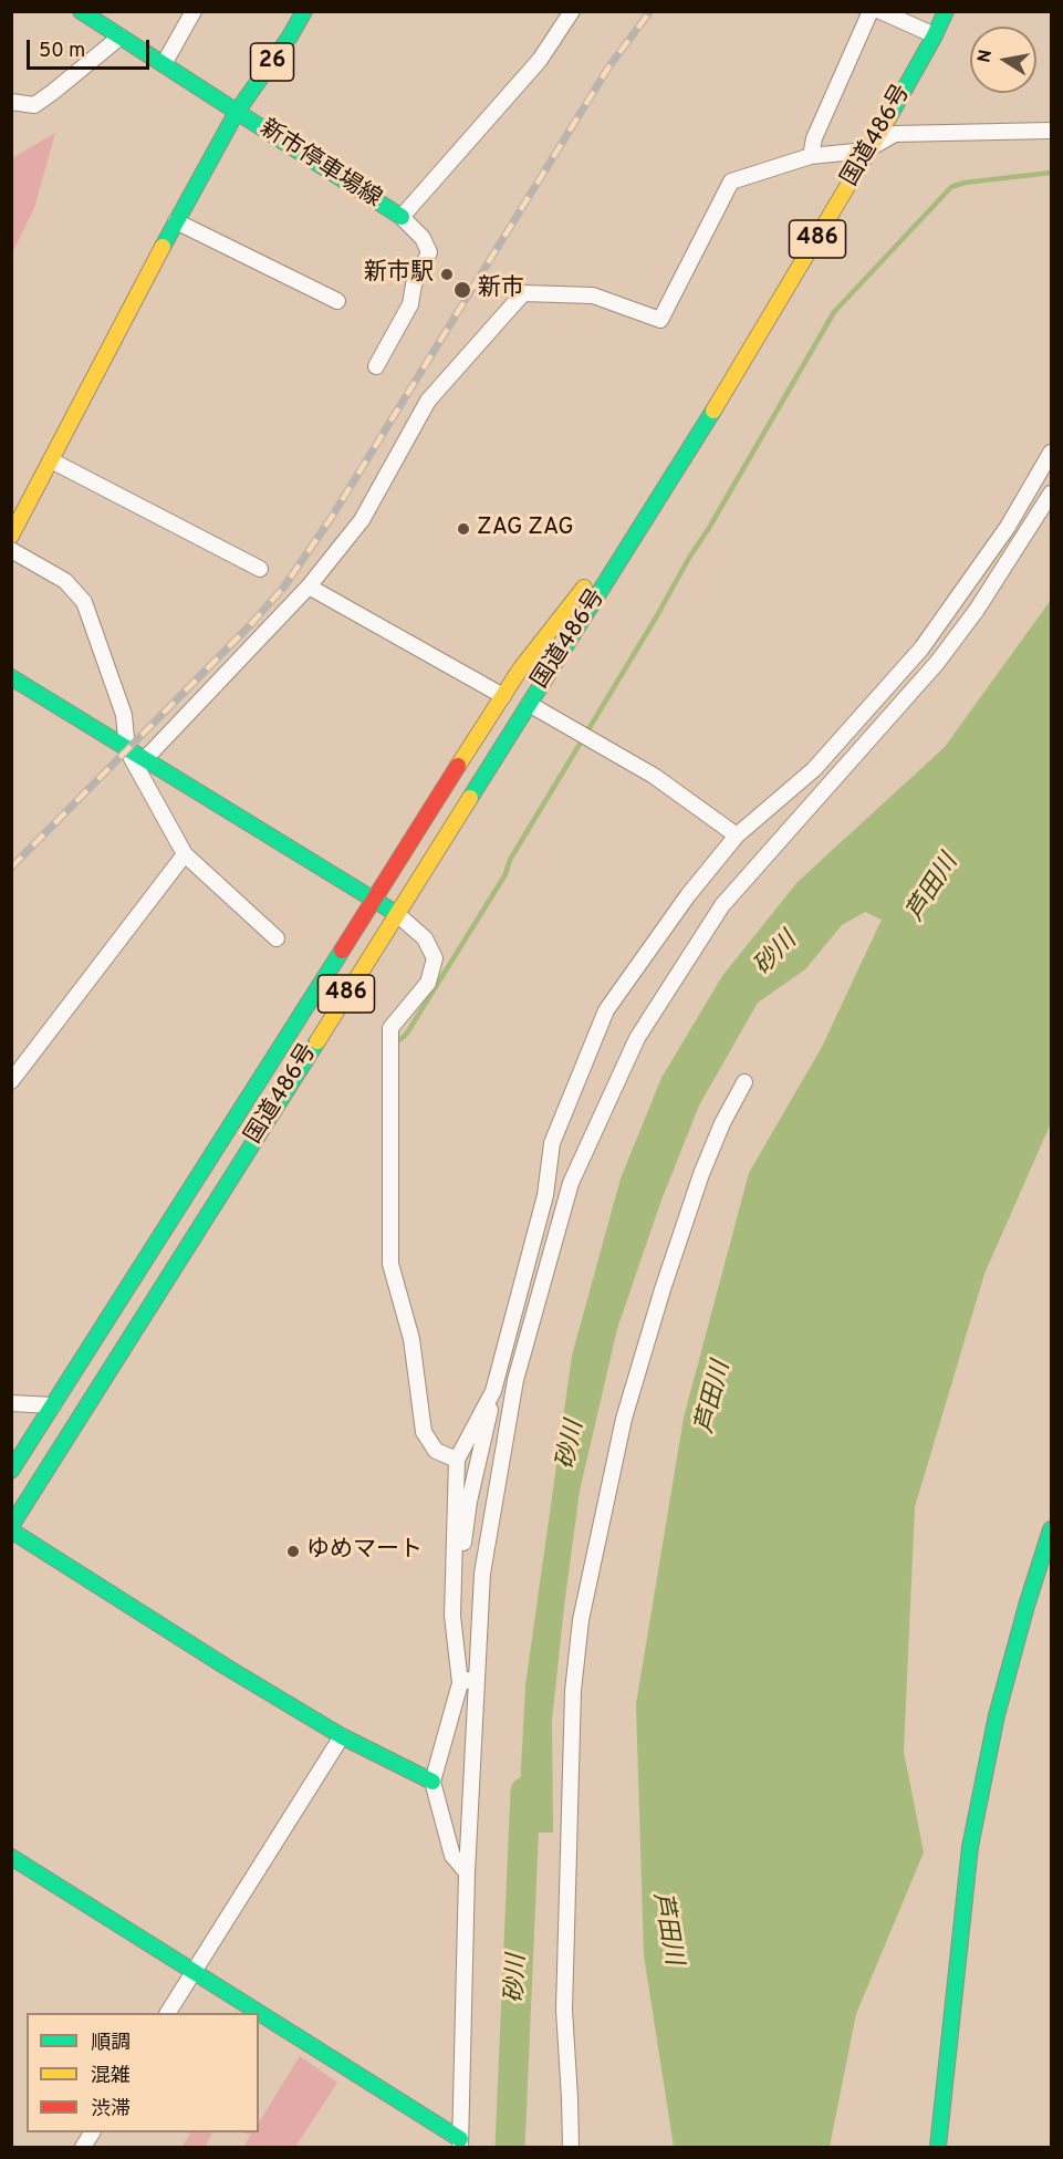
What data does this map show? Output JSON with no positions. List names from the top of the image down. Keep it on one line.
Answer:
{"streets":{"main road":["26","国道486号","新市停車場線","486"]},"crossings":[["26","新市停車場線"]],"water":["芦田川","砂川"],"places":["新市駅","新市","ZAG ZAG","ゆめマート"],"legend":["順調","混雑","渋滞"],"scale_bar":"50 m","north":"left"}
